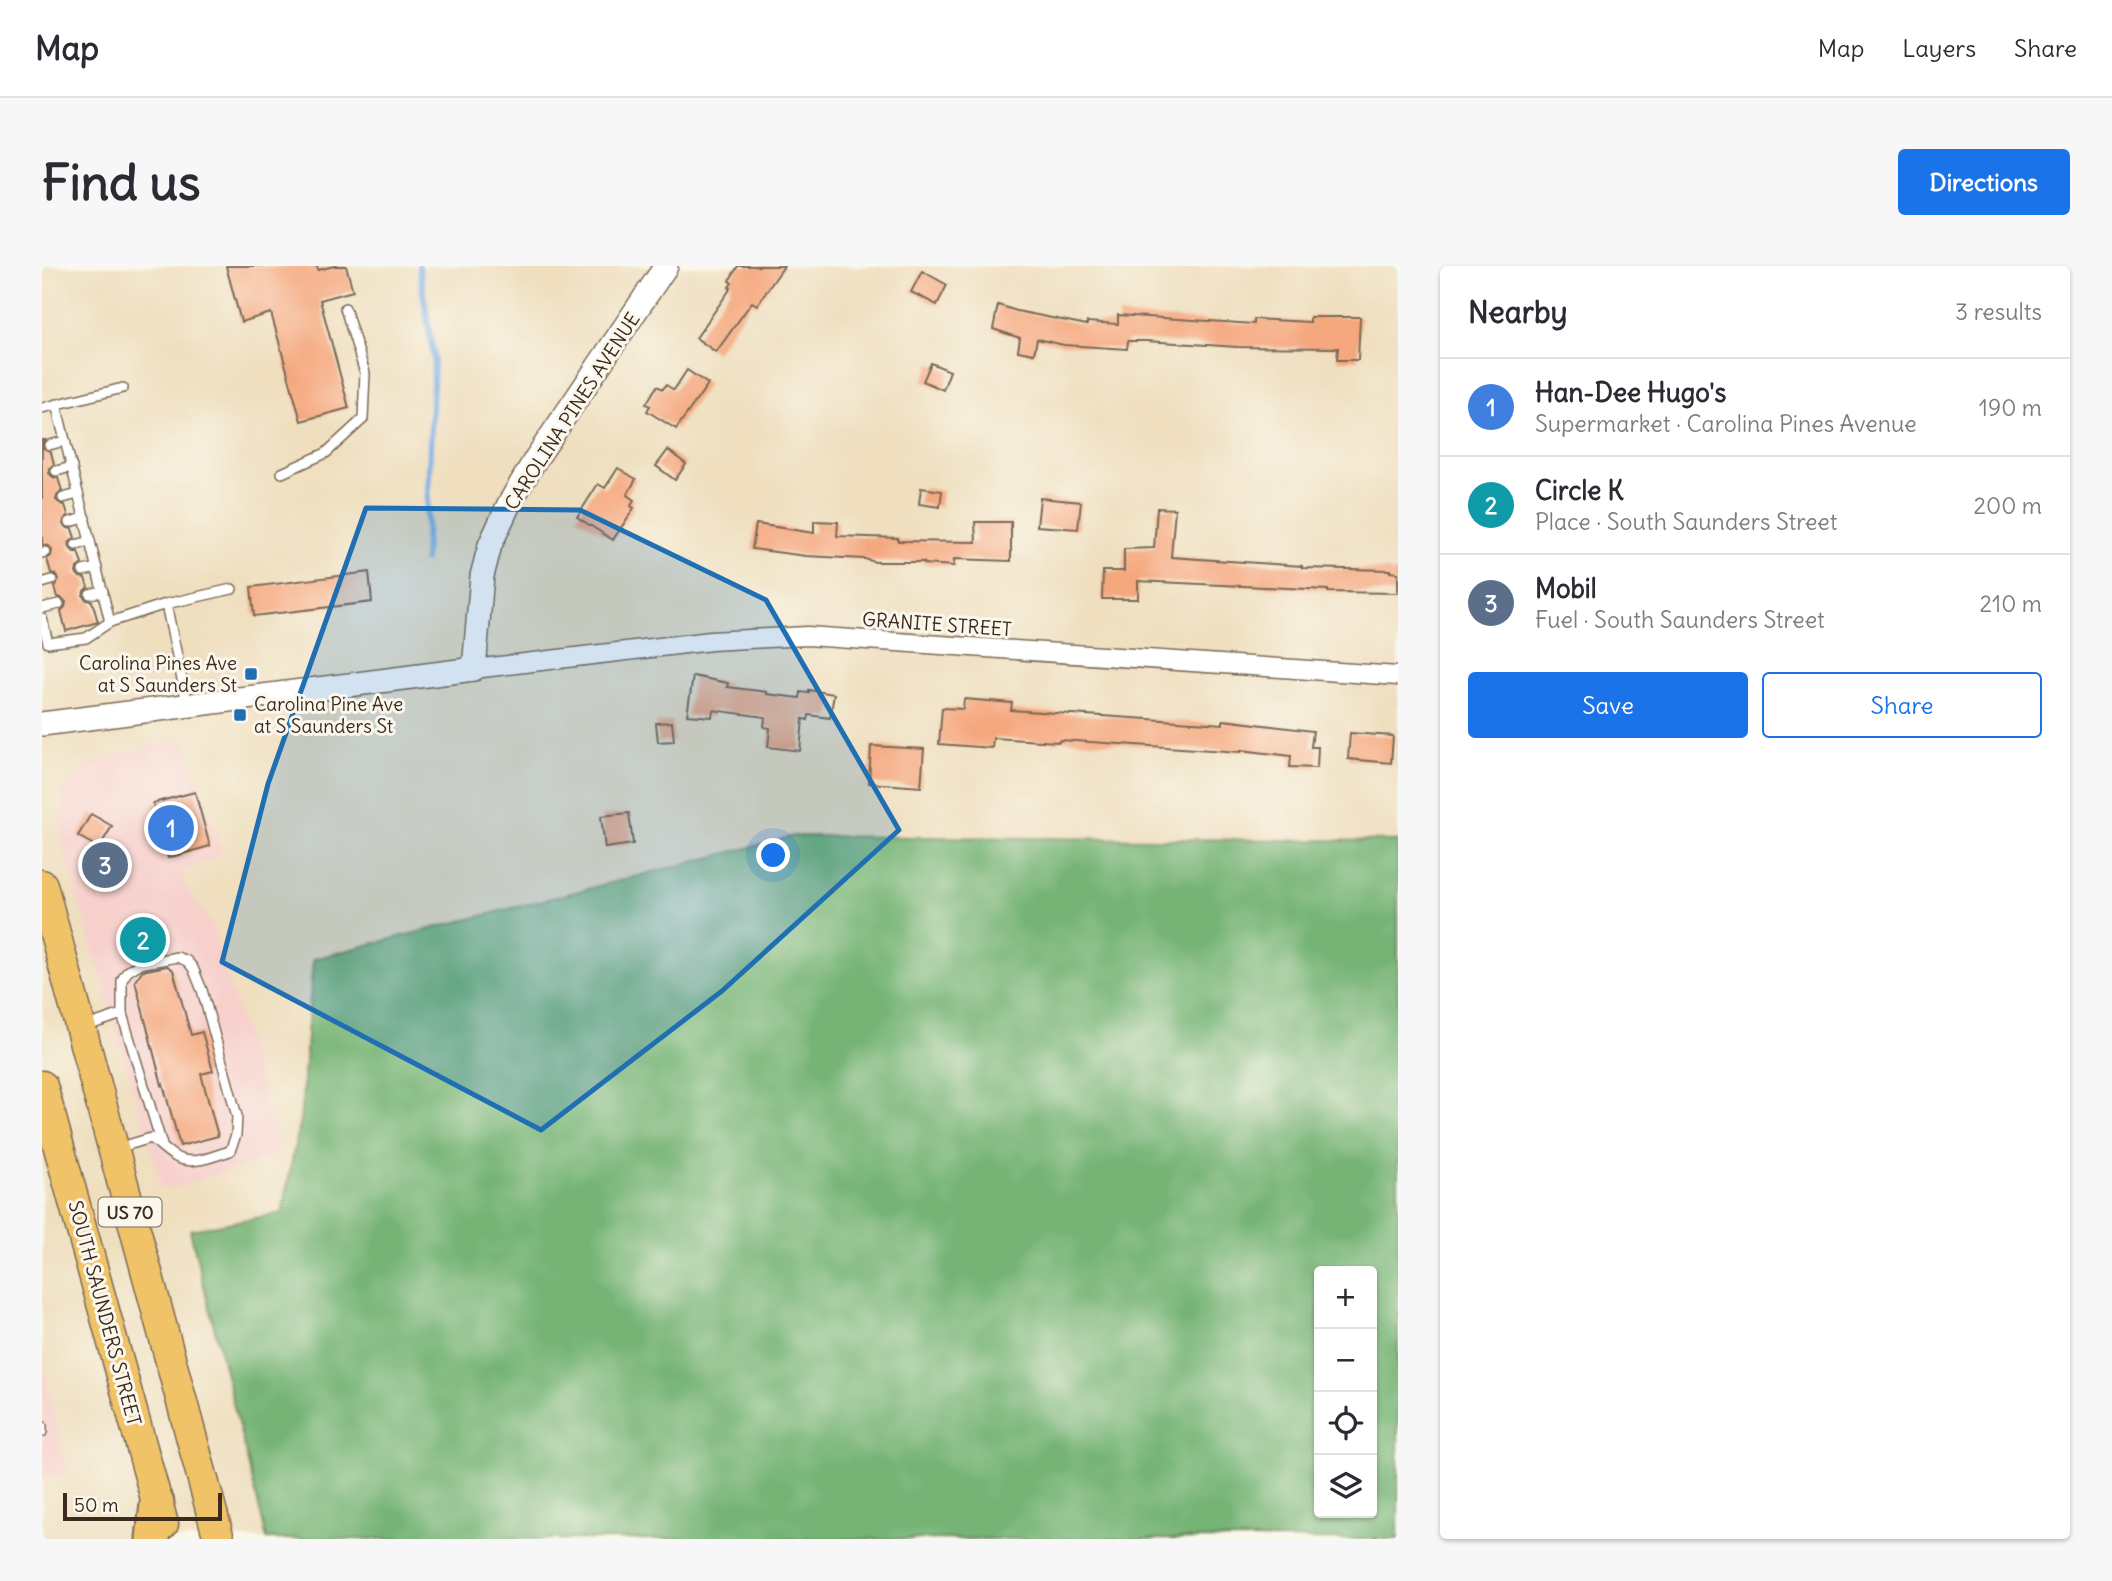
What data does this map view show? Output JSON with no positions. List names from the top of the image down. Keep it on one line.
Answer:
{"streets":{"highway":["US 70","SOUTH SAUNDERS STREET"],"street":["CAROLINA PINES AVENUE","GRANITE STREET"]},"crossings":[["CAROLINA PINES AVENUE","GRANITE STREET"]],"places":{"transit":["Carolina Pines Ave at S Saunders St","Carolina Pine Ave at S Saunders St"]},"scale_bar":"50 m","page":{"header":"Map","nav":["Map","Layers","Share"],"buttons":["Directions",["Save","Share"]],"title":"Find us","heading":["Nearby","3 results"],"list":[{"mark":"1","name":"Han-Dee Hugo's","note":"Supermarket · Carolina Pines Avenue","value":"190 m"},{"mark":"2","name":"Circle K","note":"Place · South Saunders Street","value":"200 m"},{"mark":"3","name":"Mobil","note":"Fuel · South Saunders Street","value":"210 m"}],"pins":["1","3","2"],"map_buttons":["+","−"],"scale":"50 m"}}
